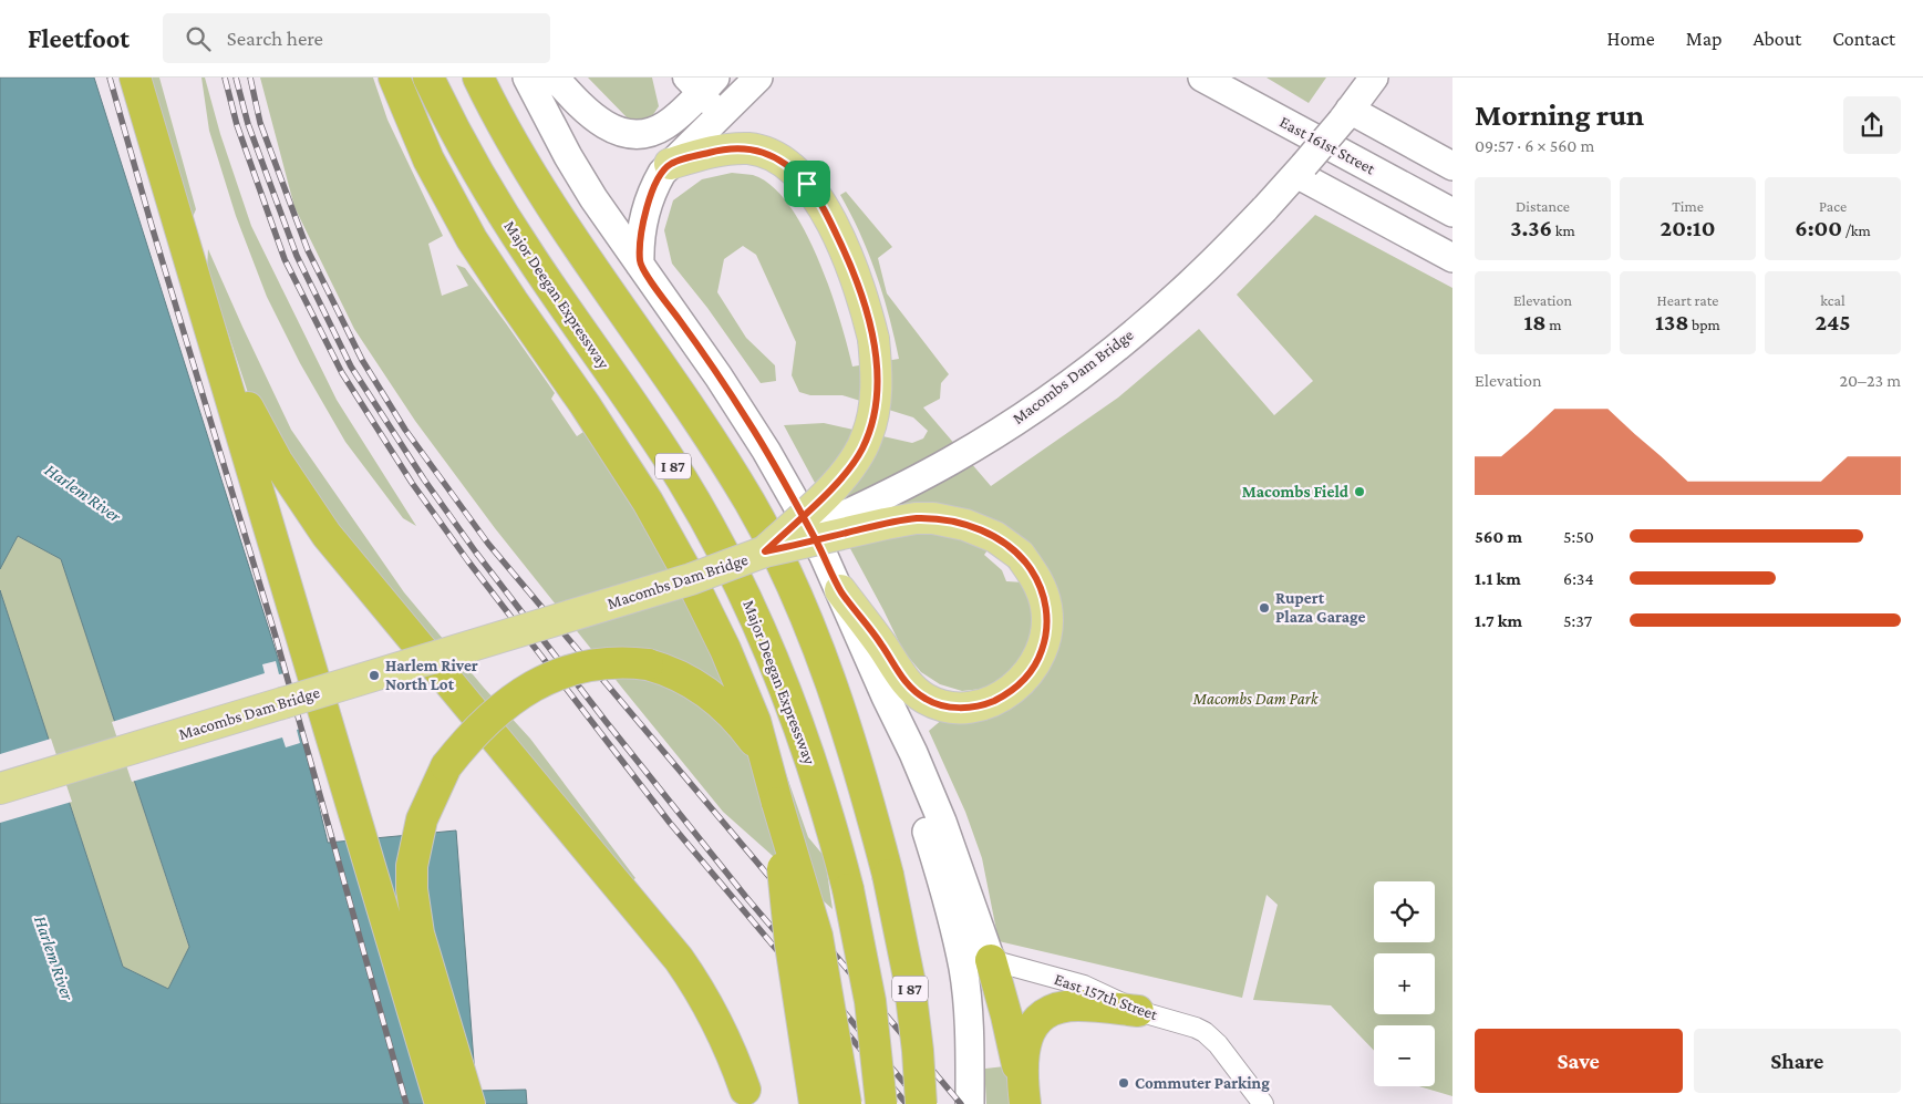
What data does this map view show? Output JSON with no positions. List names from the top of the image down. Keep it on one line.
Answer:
{"streets":{"highway":["Major Deegan Expressway","I 87"],"main road":["East 161st Street","Macombs Dam Bridge"],"street":["East 157th Street"]},"water":["Harlem River"],"parks":["Macombs Dam Park"],"places":["Macombs Field","Rupert Plaza Garage","Harlem River North Lot","Commuter Parking"],"page":{"header":"Fleetfoot","search":"Search here","nav":["Home","Map","About","Contact"],"heading":["Morning run","09:57 · 6 × 560 m"],"stats":[["Distance","3.36 km"],["Time","20:10"],["Pace","6:00 /km"],["Elevation","18 m"],["Heart rate","138 bpm"],["kcal","245"]],"chart":["Elevation","20–23 m"],"list":[{"name":"560 m","note":"5:50"},{"name":"1.1 km","note":"6:34"},{"name":"1.7 km","note":"5:37"}],"map_buttons":["+","−"],"buttons":["Save","Share"]}}
